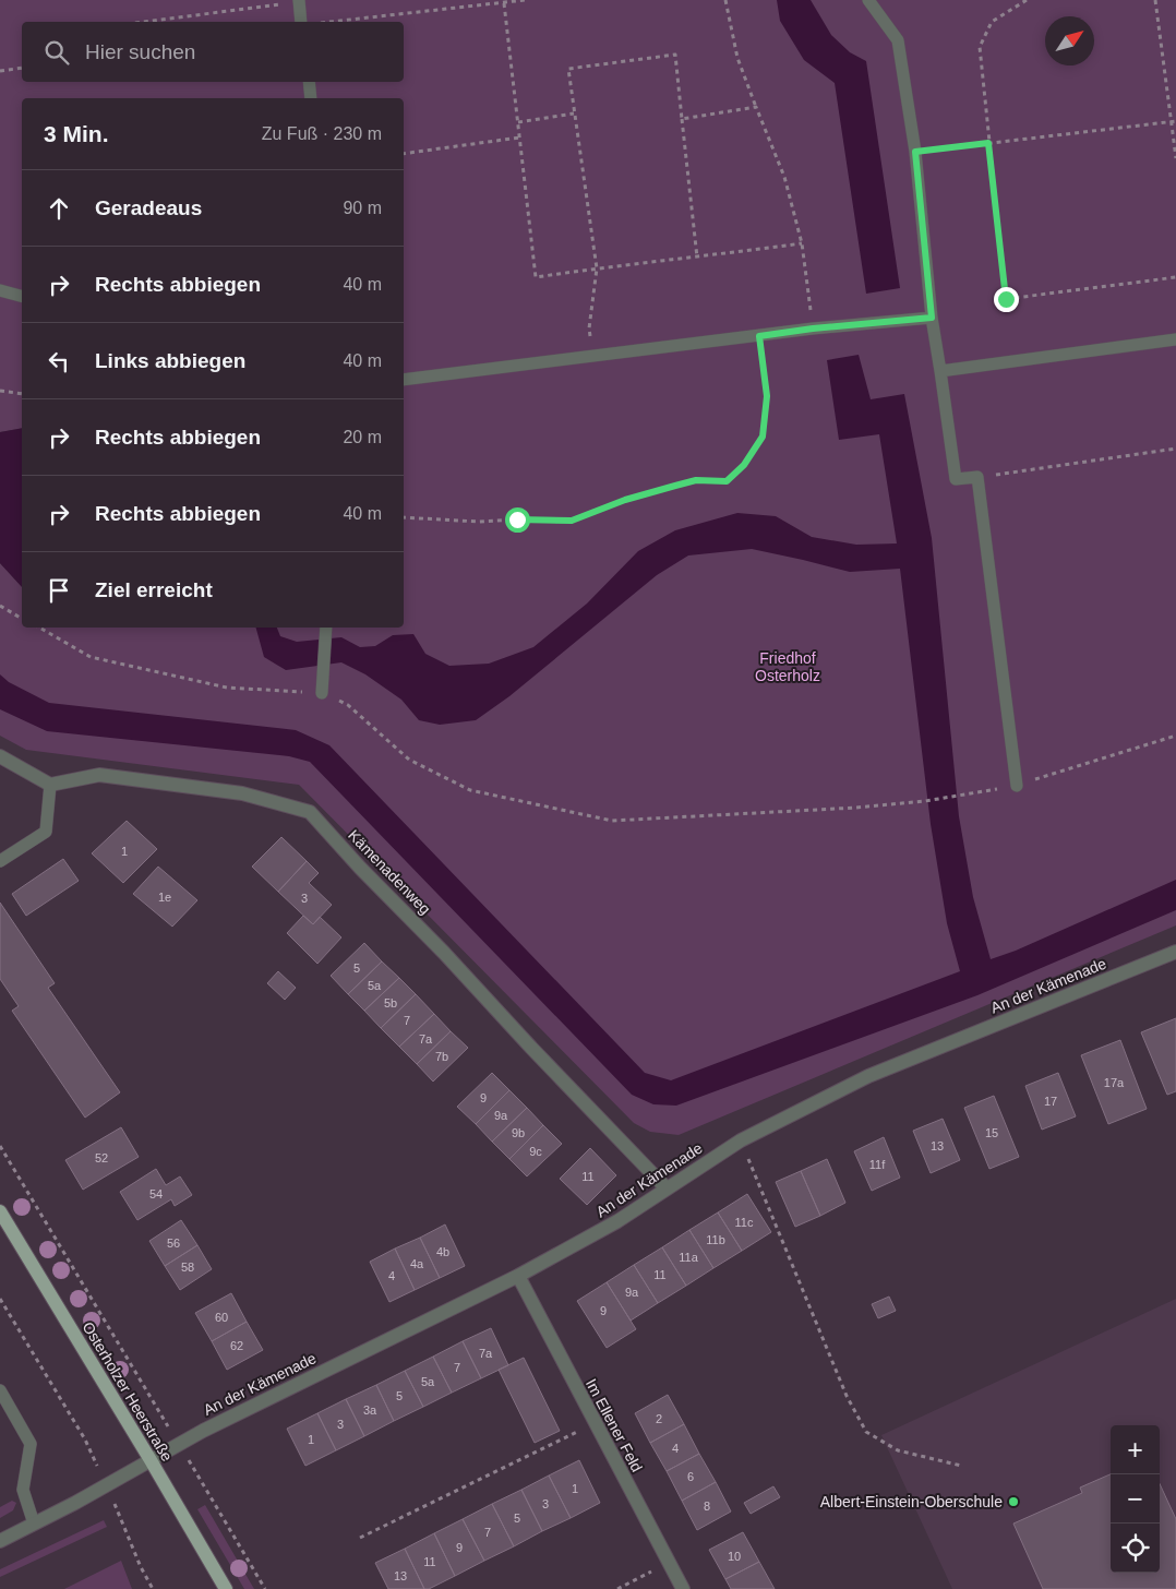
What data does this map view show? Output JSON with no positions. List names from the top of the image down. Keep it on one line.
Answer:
{"streets":{"main road":["Osterholzer Heerstraße"],"street":["Kämenadenweg","An der Kämenade","Im Ellener Feld"]},"crossings":[["Kämenadenweg","An der Kämenade"],["An der Kämenade","Osterholzer Heerstraße"],["An der Kämenade","Im Ellener Feld"]],"parks":["Friedhof Osterholz"],"places":["Albert-Einstein-Oberschule"],"house_numbers":["1","1e","3","5","5a","5b","7","7a","7b","17a","9","17","9a","9b","15","13","9c","52","11f","11","54","11c","11b","56","4b","11a","4a","58","11","4","9a","9","60","62","7a","7","5a","5","3a","2","3","1","4","6","1","3","8","5","7","9","10","11","13"],"north":"top right","page":{"search":"Hier suchen","heading":["3 Min.","Zu Fuß · 230 m"],"list":[["Geradeaus","90 m"],["Rechts abbiegen","40 m"],["Links abbiegen","40 m"],["Rechts abbiegen","20 m"],["Rechts abbiegen","40 m"],"Ziel erreicht"],"map_buttons":["+","−"]}}
